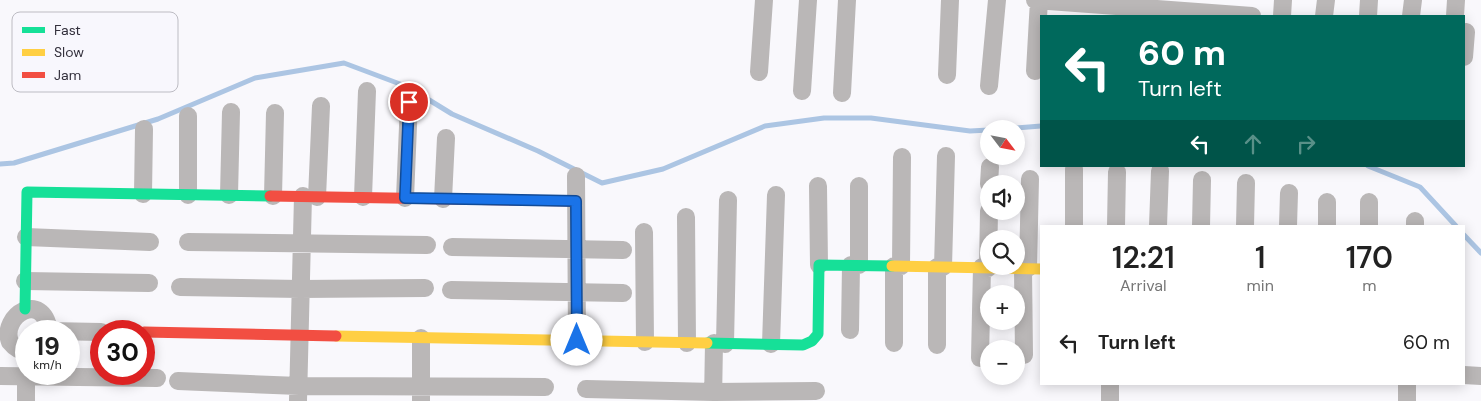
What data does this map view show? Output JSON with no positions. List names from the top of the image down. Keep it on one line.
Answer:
{"legend":["Fast","Slow","Jam"],"north":"bottom right","page":{"turn":["60 m","Turn left"],"map_buttons":["+","−"],"eta":["12:21","Arrival","1","min","170","m"],"list":[{"name":"Turn left","value":"60 m"}],"speed":"19 km/h","limit":"30"}}
